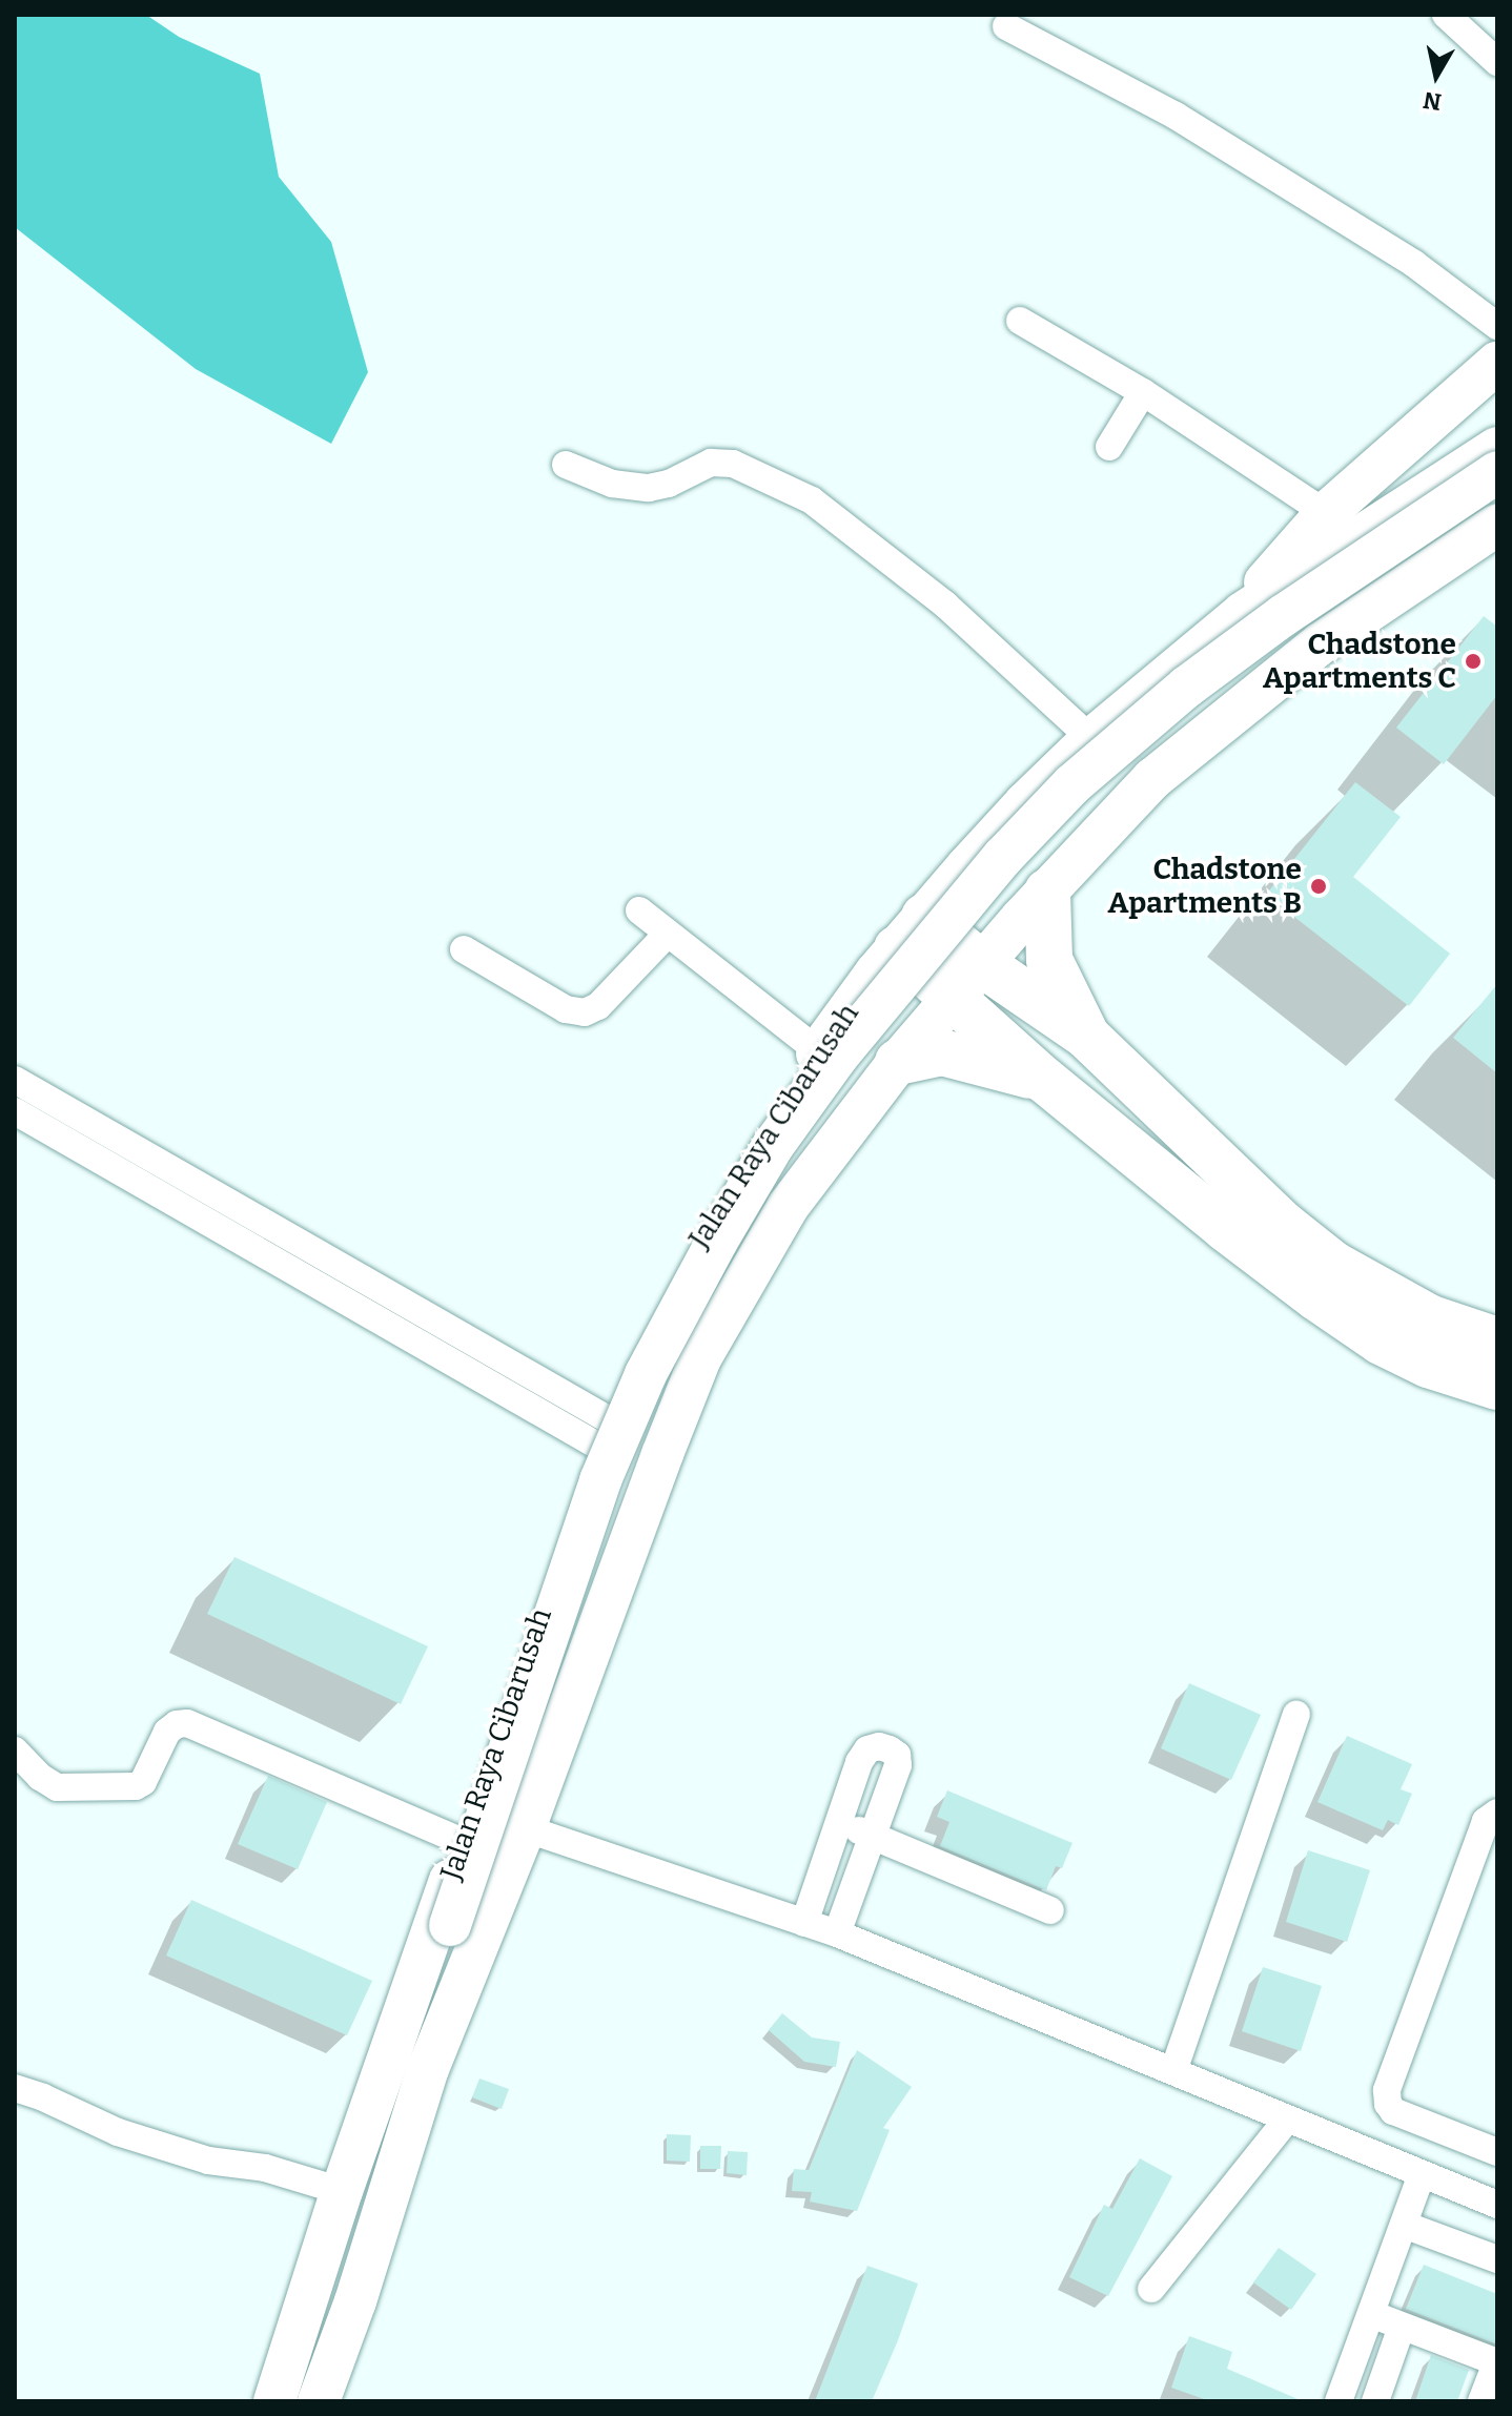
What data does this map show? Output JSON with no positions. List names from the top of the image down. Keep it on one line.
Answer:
{"streets":{"main road":["Jalan Raya Cibarusah"]},"places":["Chadstone Apartments C","Chadstone Apartments B"],"north":"bottom"}
